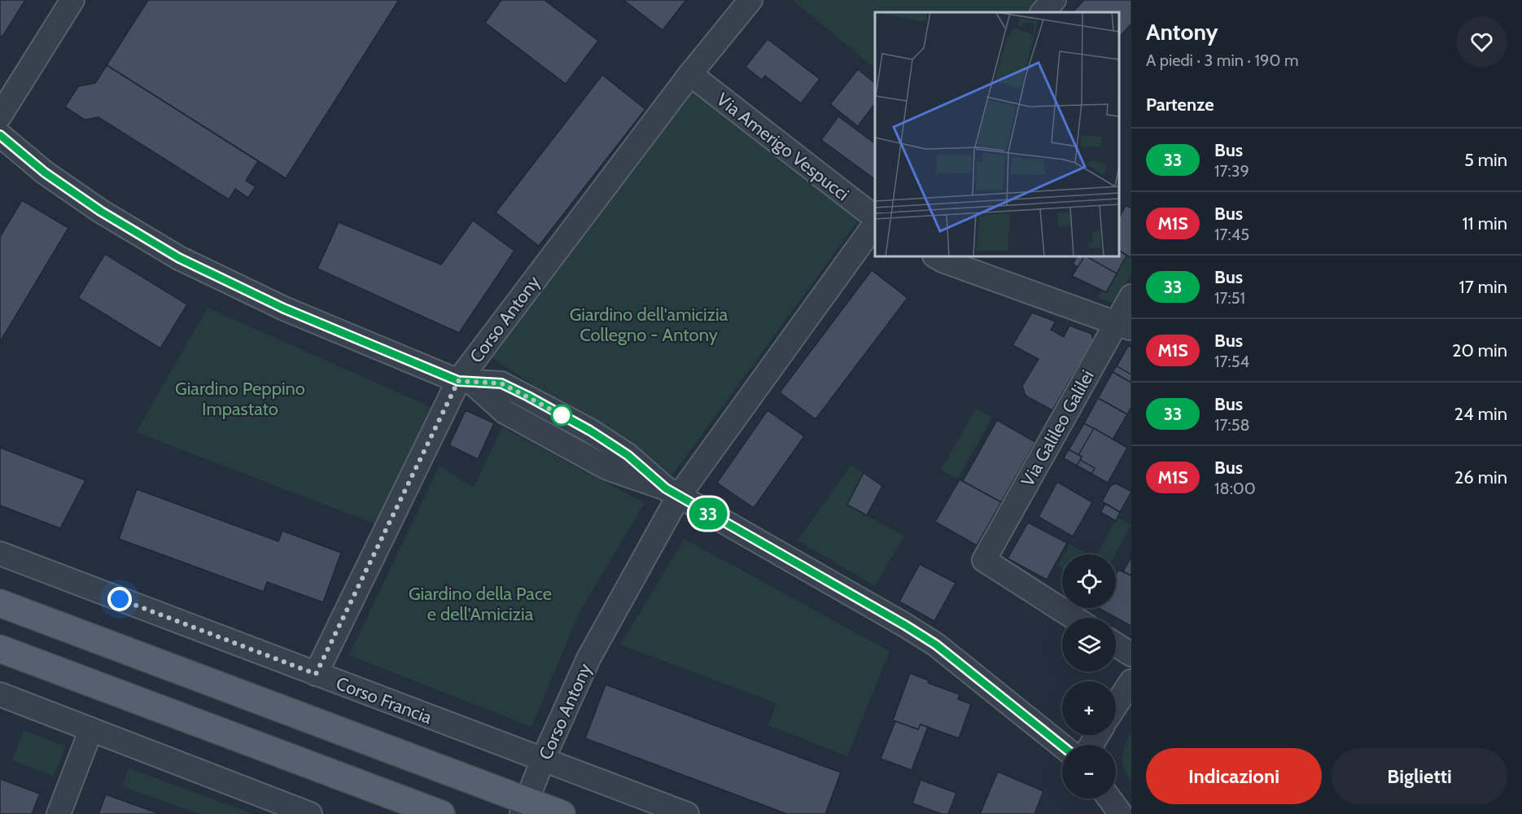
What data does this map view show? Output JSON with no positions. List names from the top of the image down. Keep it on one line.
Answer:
{"streets":{"street":["Via Amerigo Vespucci","Corso Antony","Via Galileo Galilei","Corso Francia"]},"crossings":[["Via Amerigo Vespucci","Corso Antony"],["Corso Antony","Corso Francia"]],"parks":["Giardino dell'amicizia Collegno - Antony","Giardino Peppino Impastato","Giardino della Pace e dell'Amicizia"],"lines":["bus line 33"],"page":{"on_map":"33","heading":[["Antony","A piedi · 3 min · 190 m"],"Partenze"],"list":[{"mark":"33","name":"Bus","note":"17:39","value":"5 min"},{"mark":"M1S","name":"Bus","note":"17:45","value":"11 min"},{"mark":"33","name":"Bus","note":"17:51","value":"17 min"},{"mark":"M1S","name":"Bus","note":"17:54","value":"20 min"},{"mark":"33","name":"Bus","note":"17:58","value":"24 min"},{"mark":"M1S","name":"Bus","note":"18:00","value":"26 min"}],"map_buttons":["+","−"],"buttons":["Indicazioni","Biglietti"]}}
